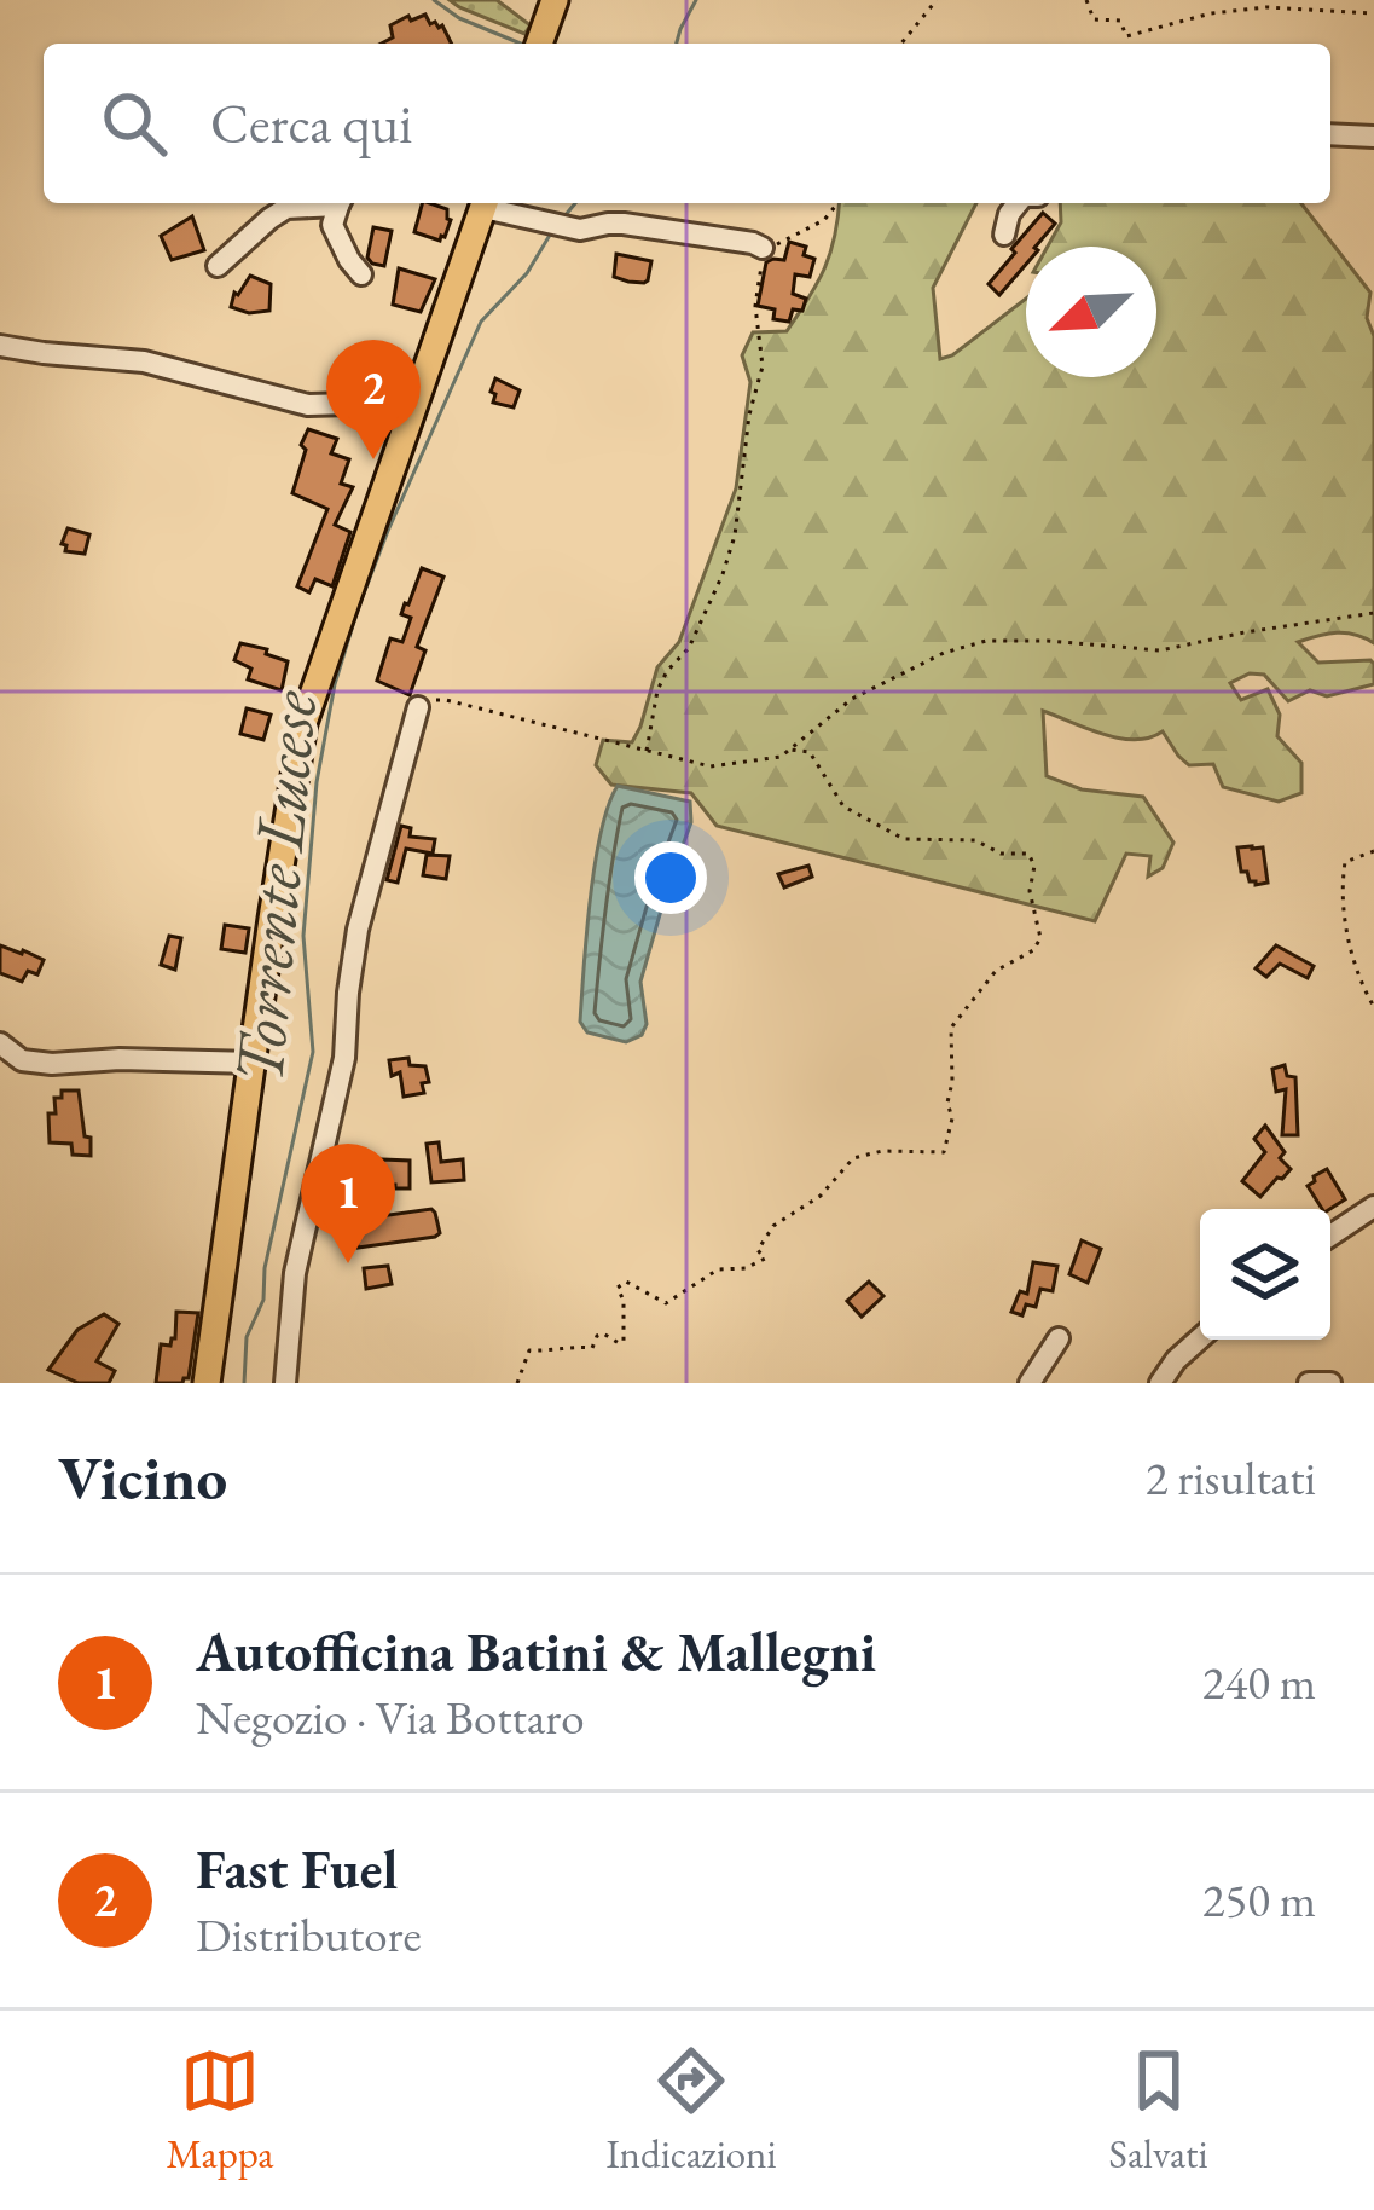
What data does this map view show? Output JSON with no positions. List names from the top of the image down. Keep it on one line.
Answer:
{"water":["Torrente Lucese"],"north":"bottom left","page":{"search":"Cerca qui","pins":["2","1"],"heading":["Vicino","2 risultati"],"list":[{"mark":"1","name":"Autofficina Batini & Mallegni","note":"Negozio · Via Bottaro","value":"240 m"},{"mark":"2","name":"Fast Fuel","note":"Distributore","value":"250 m"}],"nav":["Mappa","Indicazioni","Salvati"]}}
